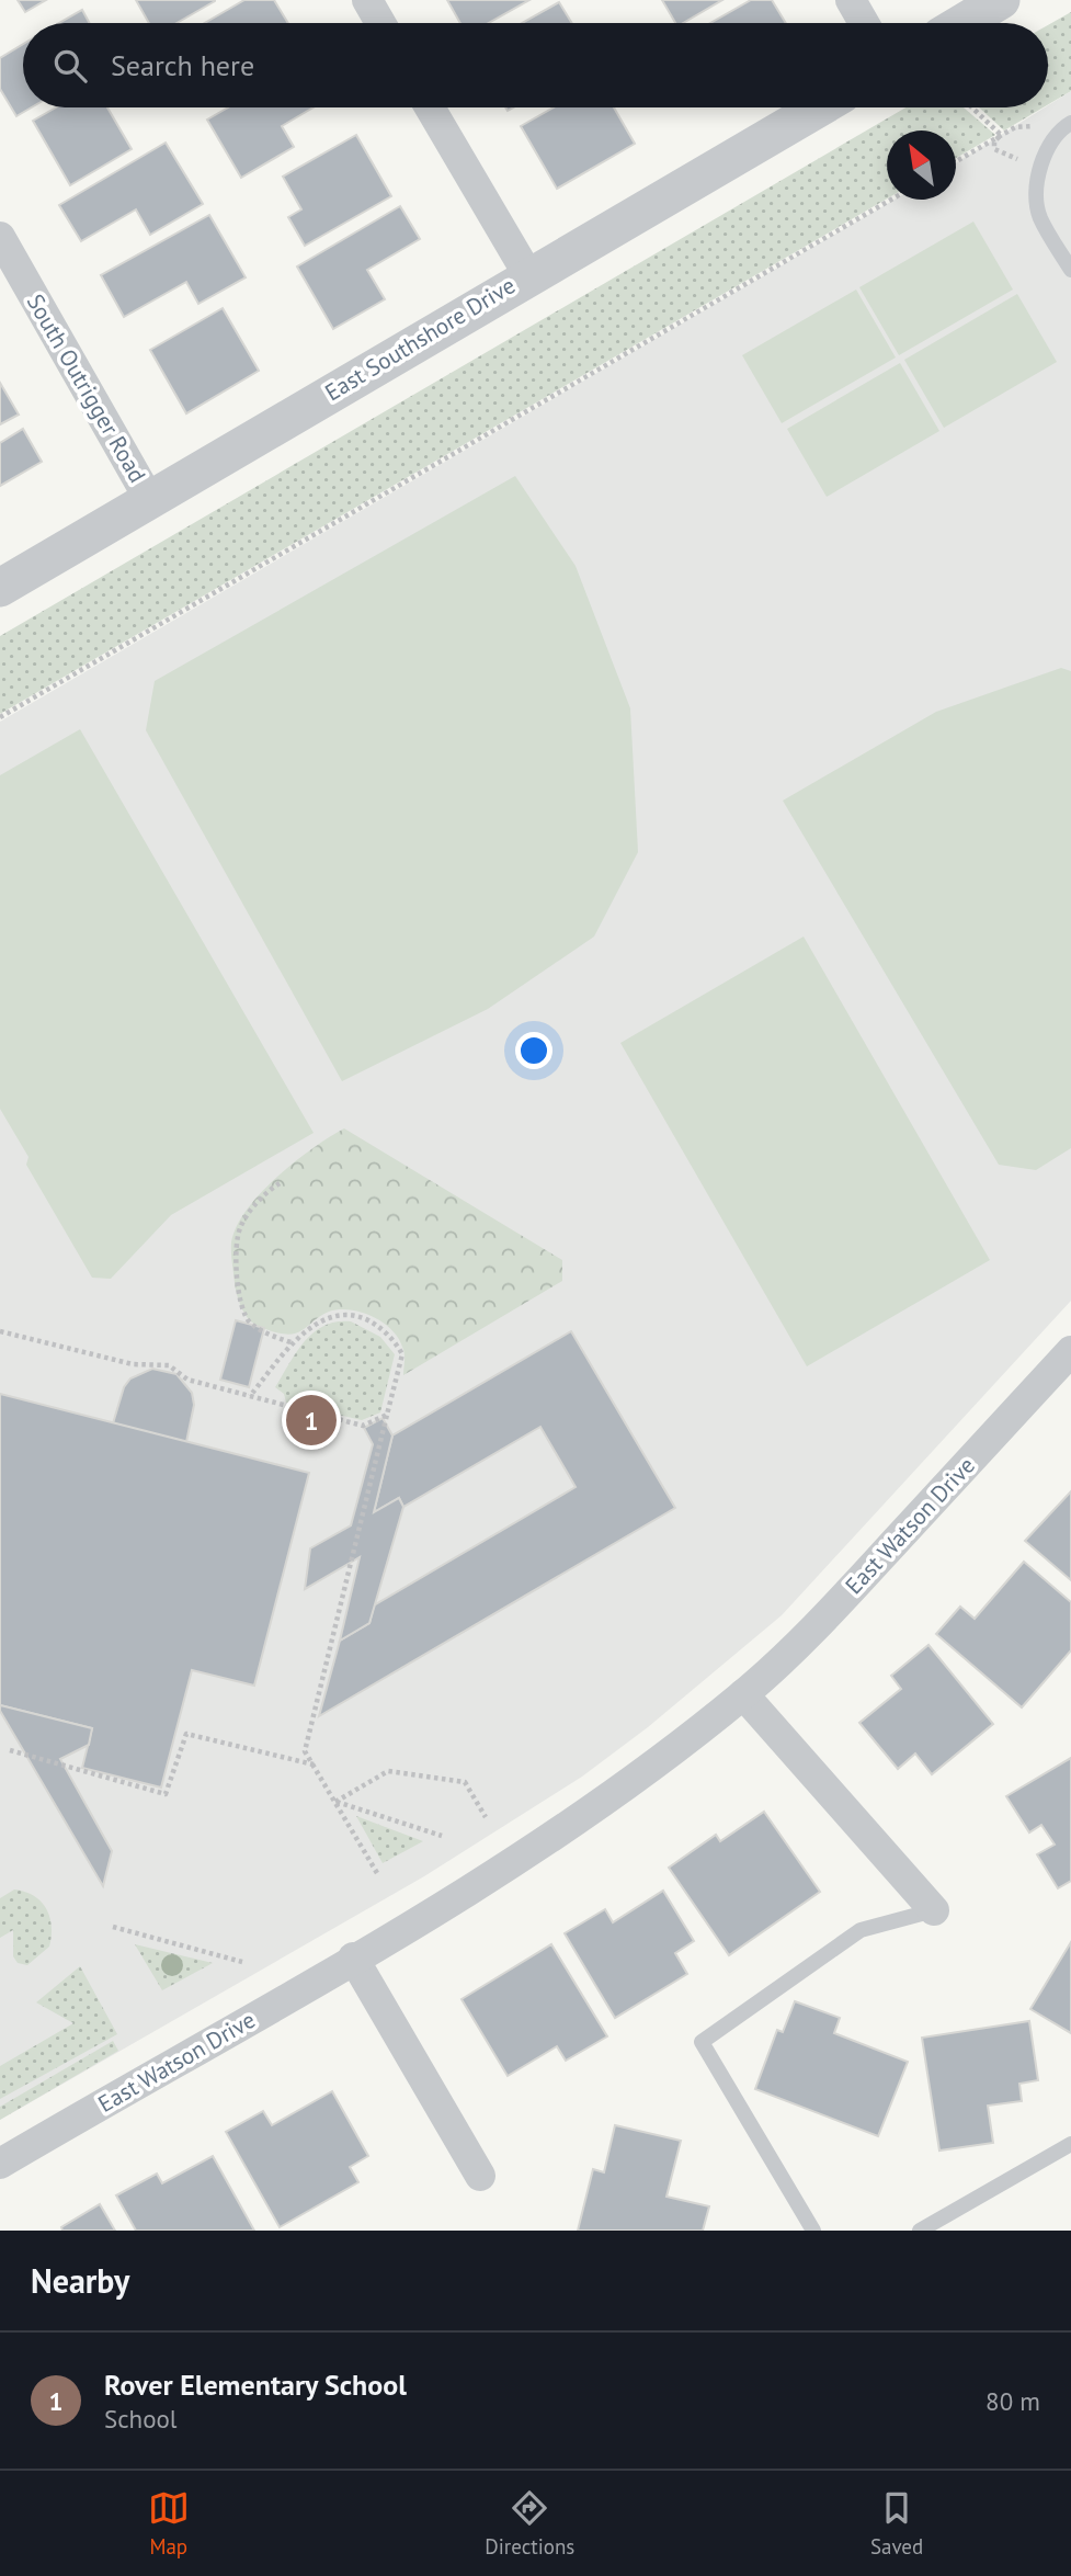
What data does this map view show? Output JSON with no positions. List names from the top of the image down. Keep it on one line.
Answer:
{"streets":{"street":["East Southshore Drive","South Outrigger Road","East Watson Drive"]},"crossings":[["East Southshore Drive","South Outrigger Road"]],"north":"top left","page":{"search":"Search here","pins":"1","heading":"Nearby","list":[{"mark":"1","name":"Rover Elementary School","note":"School","value":"80 m"}],"nav":["Map","Directions","Saved"]}}
